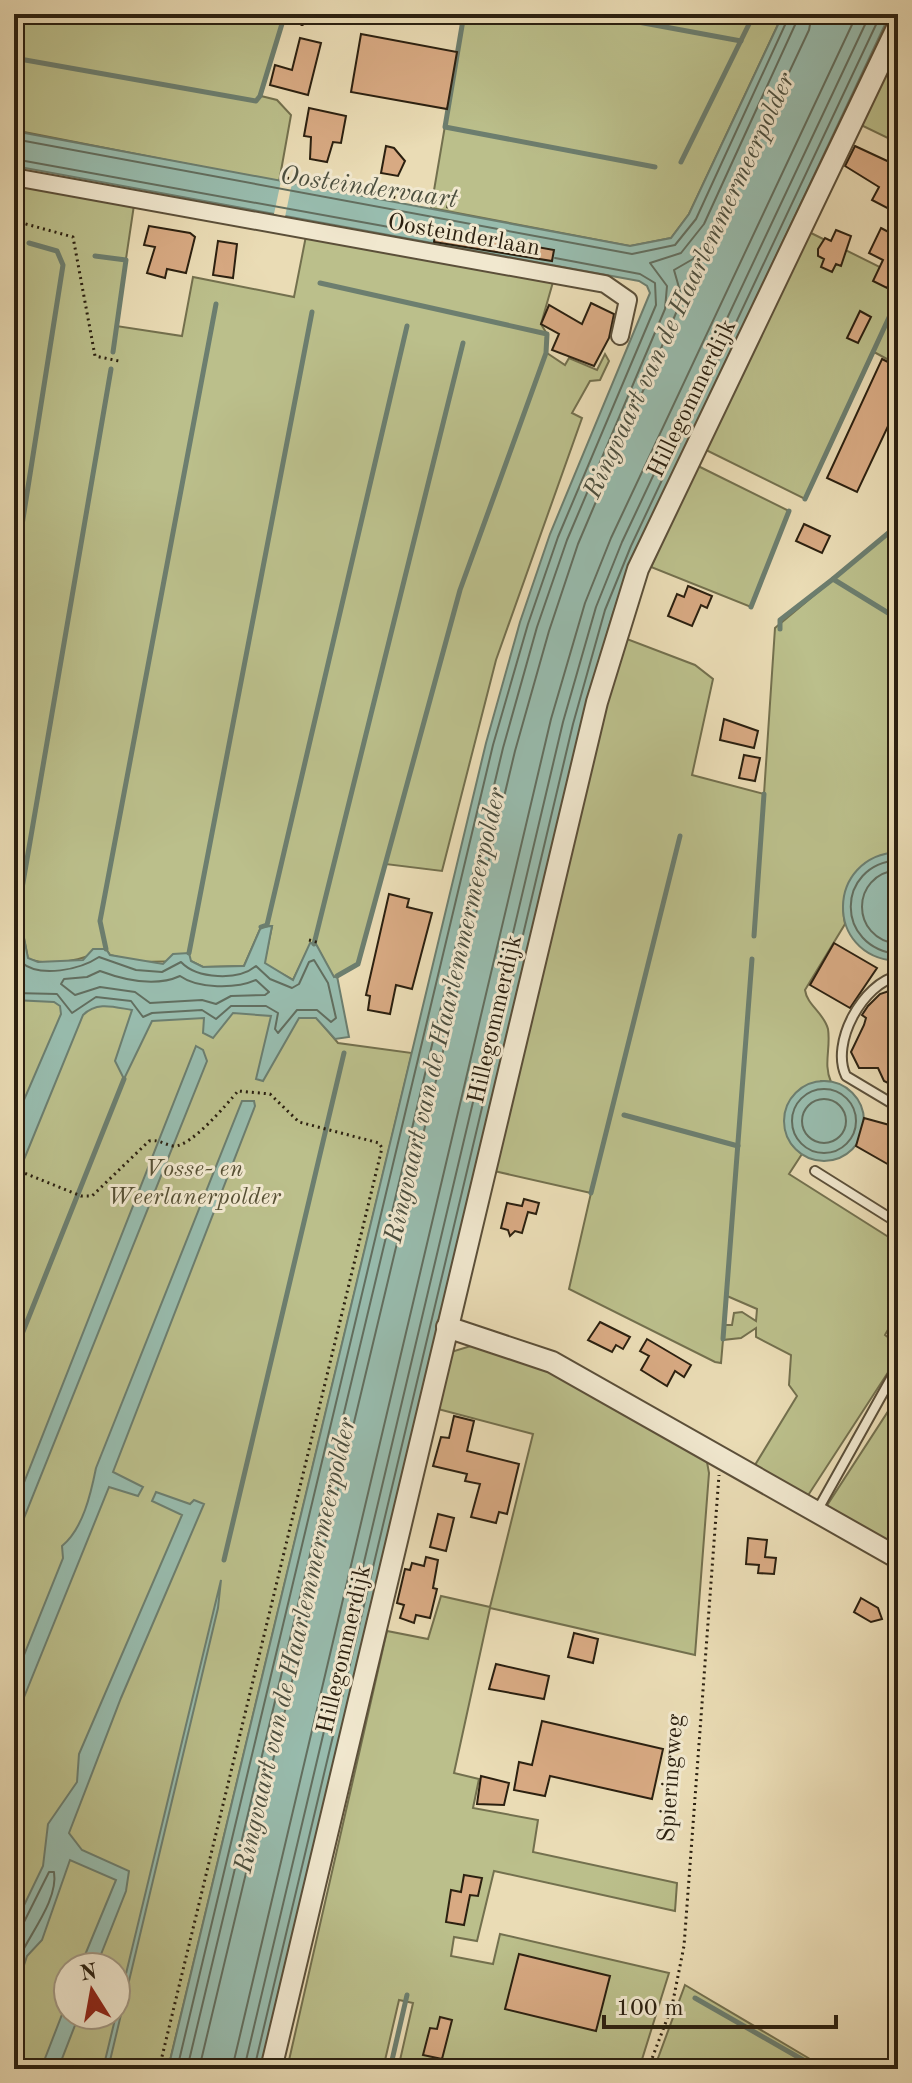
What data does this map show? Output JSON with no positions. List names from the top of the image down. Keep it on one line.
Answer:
{"streets":{"street":["Oosteinderlaan","Hillegommerdijk"],"path":["Spieringweg"]},"water":["Oosteindervaart","Ringvaart van de Haarlemmermeerpolder"],"parks":["Vosse- en Weerlanerpolder"],"scale_bar":"100 m","north":"top"}
